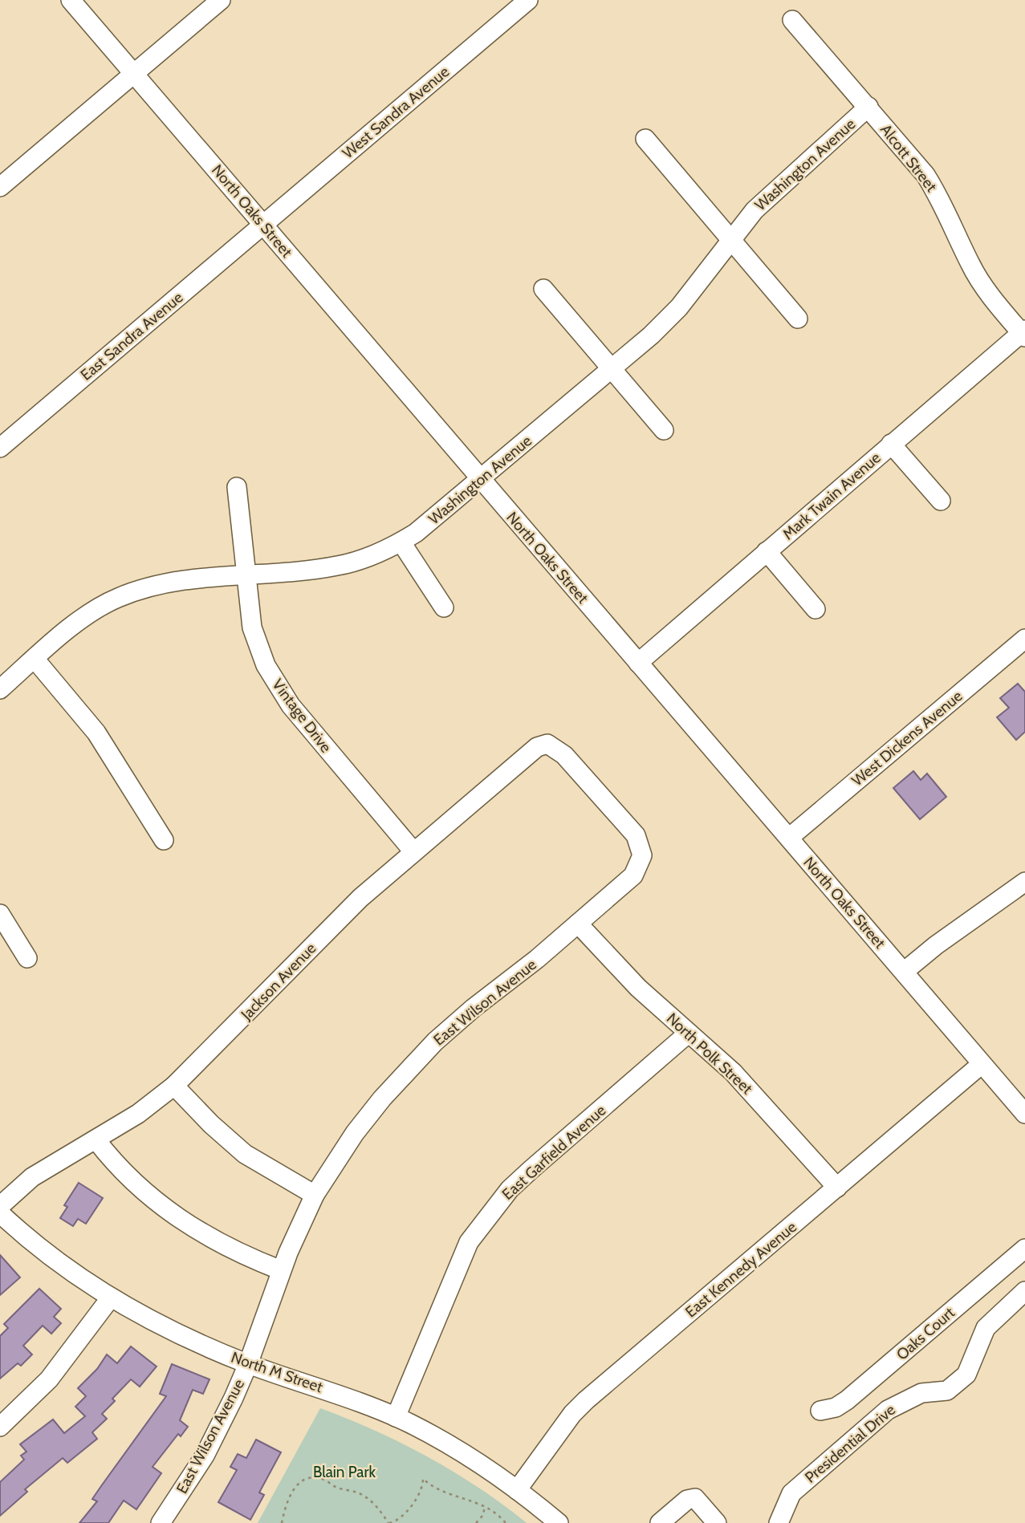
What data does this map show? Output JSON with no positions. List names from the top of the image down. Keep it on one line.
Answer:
{"streets":{"street":["West Sandra Avenue","Alcott Street","Washington Avenue","North Oaks Street","East Sandra Avenue","Mark Twain Avenue","Vintage Drive","West Dickens Avenue","Jackson Avenue","East Wilson Avenue","North Polk Street","East Garfield Avenue","East Kennedy Avenue","Oaks Court","North M Street","Presidential Drive"]},"crossings":[["West Sandra Avenue","North Oaks Street"],["West Sandra Avenue","East Sandra Avenue"],["Alcott Street","Washington Avenue"],["Alcott Street","Mark Twain Avenue"],["Washington Avenue","North Oaks Street"],["Washington Avenue","Vintage Drive"],["North Oaks Street","East Sandra Avenue"],["North Oaks Street","Mark Twain Avenue"],["North Oaks Street","West Dickens Avenue"],["North Oaks Street","East Kennedy Avenue"],["Vintage Drive","Jackson Avenue"],["Jackson Avenue","East Wilson Avenue"],["East Wilson Avenue","North Polk Street"],["East Wilson Avenue","North M Street"],["North Polk Street","East Garfield Avenue"],["North Polk Street","East Kennedy Avenue"],["East Garfield Avenue","North M Street"],["East Kennedy Avenue","North M Street"]],"parks":["Blain Park"]}
